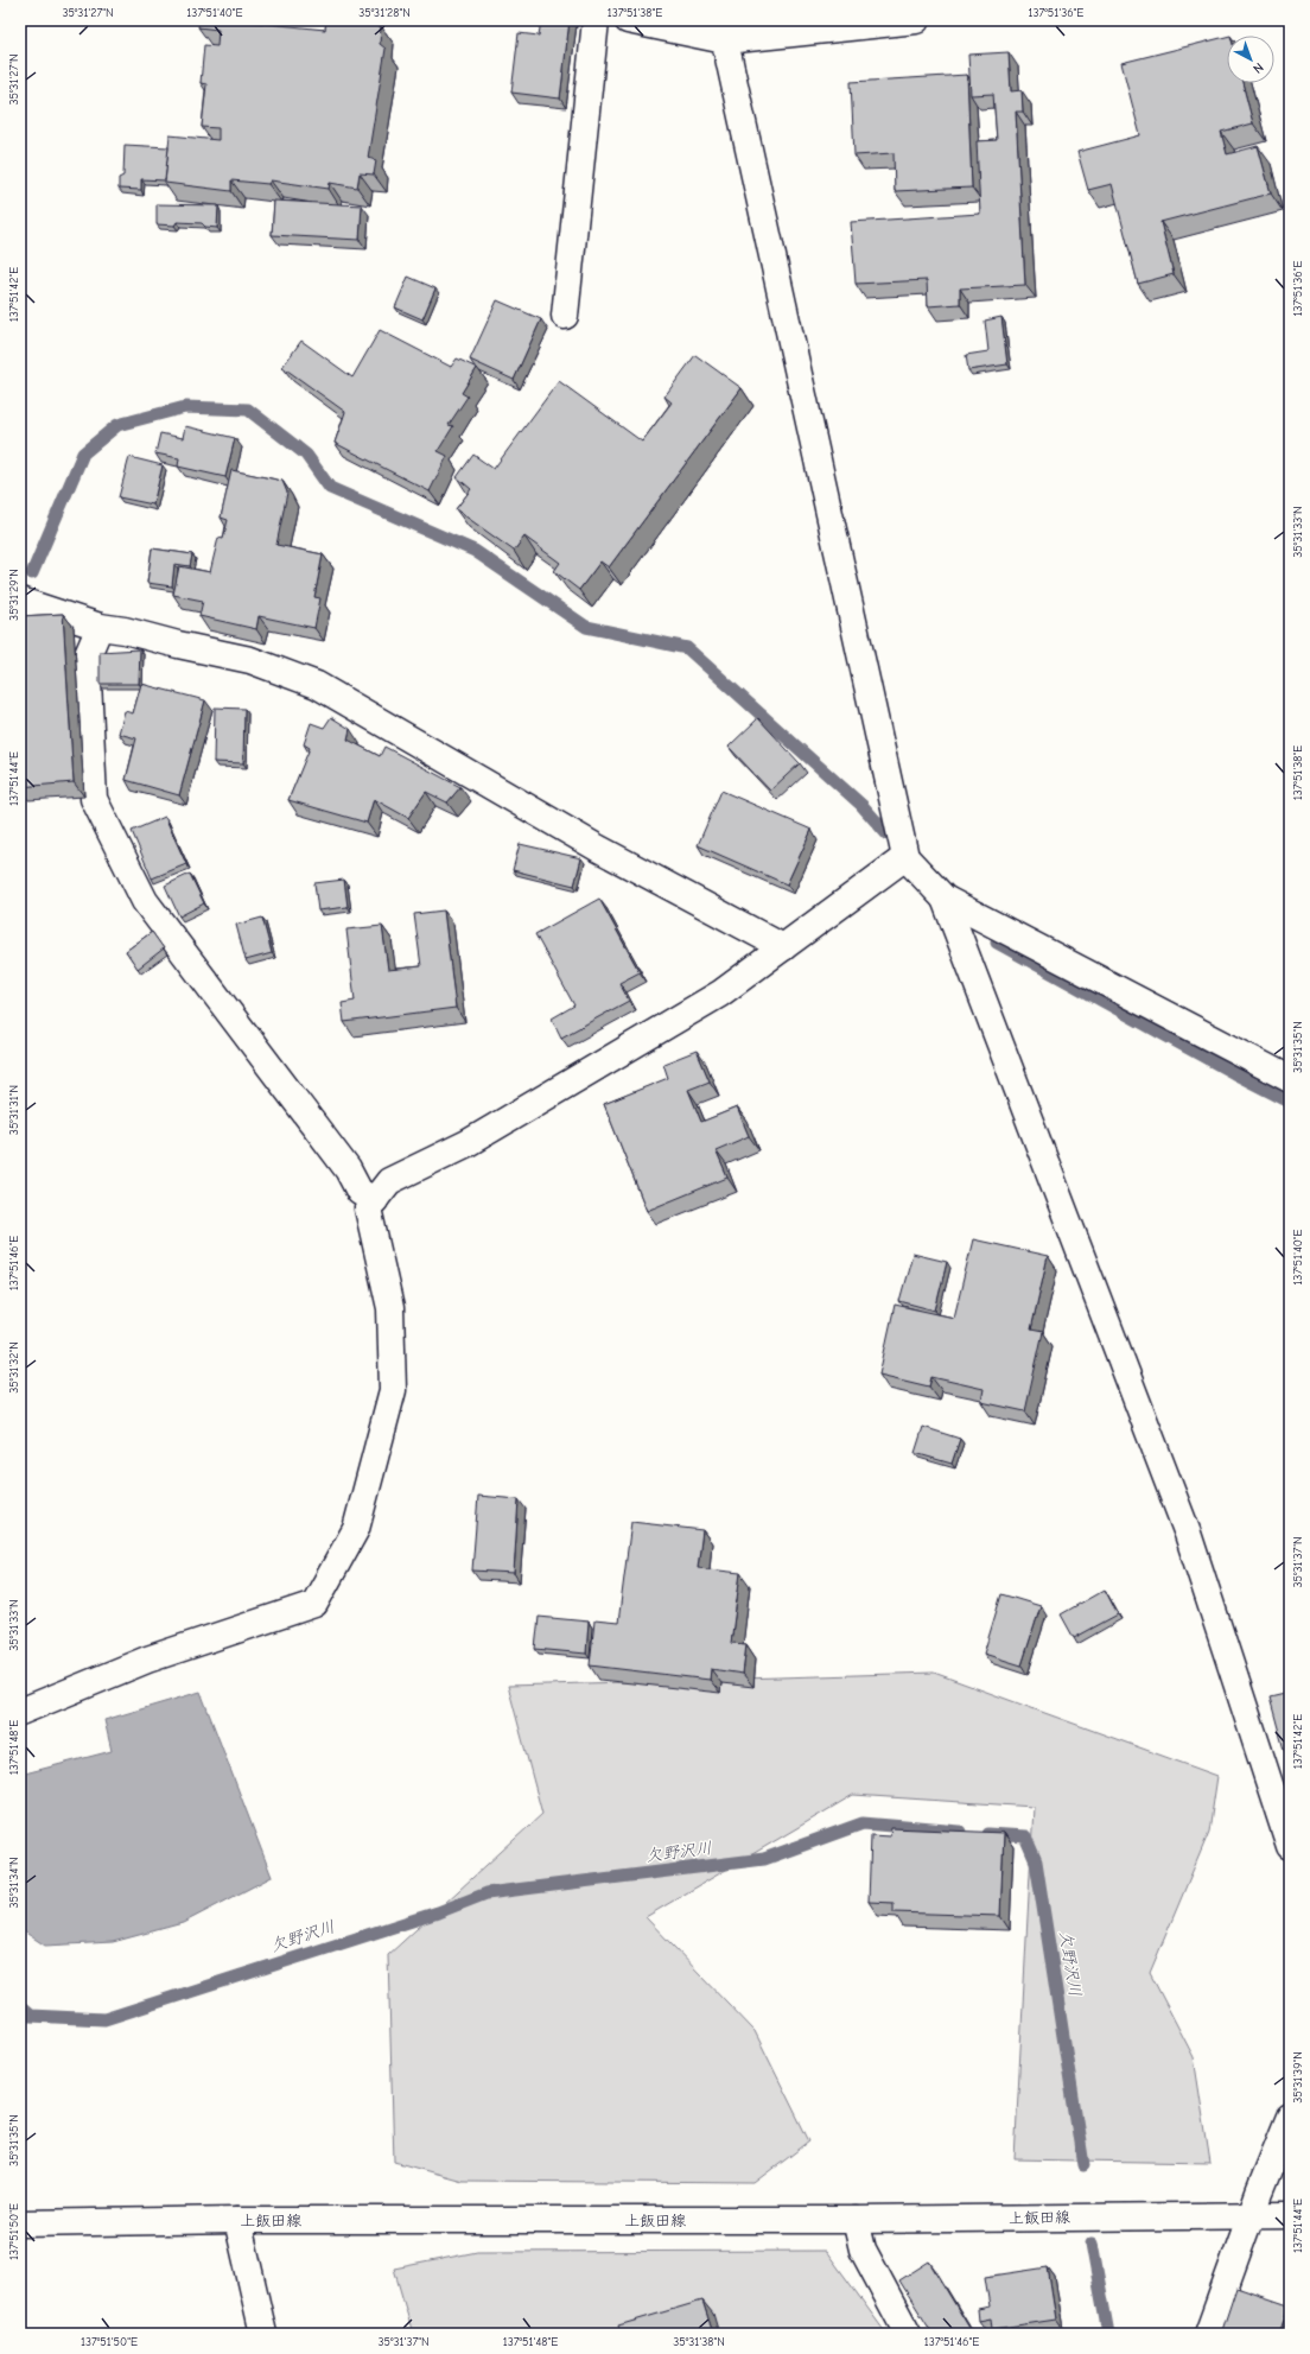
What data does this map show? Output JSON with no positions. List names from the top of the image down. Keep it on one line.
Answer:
{"streets":{"street":["上飯田線"]},"water":["欠野沢川"],"north":"bottom right","coordinates":["35°31'27\"N","137°51'40\"E","35°31'28\"N","137°51'38\"E","137°51'36\"E","137°51'42\"E","35°31'33\"N","35°31'29\"N","137°51'44\"E","35°31'35\"N","35°31'31\"N","137°51'46\"E","35°31'32\"N","35°31'37\"N","137°51'48\"E","35°31'34\"N","35°31'39\"N","137°51'50\"E","35°31'38\"N"]}
